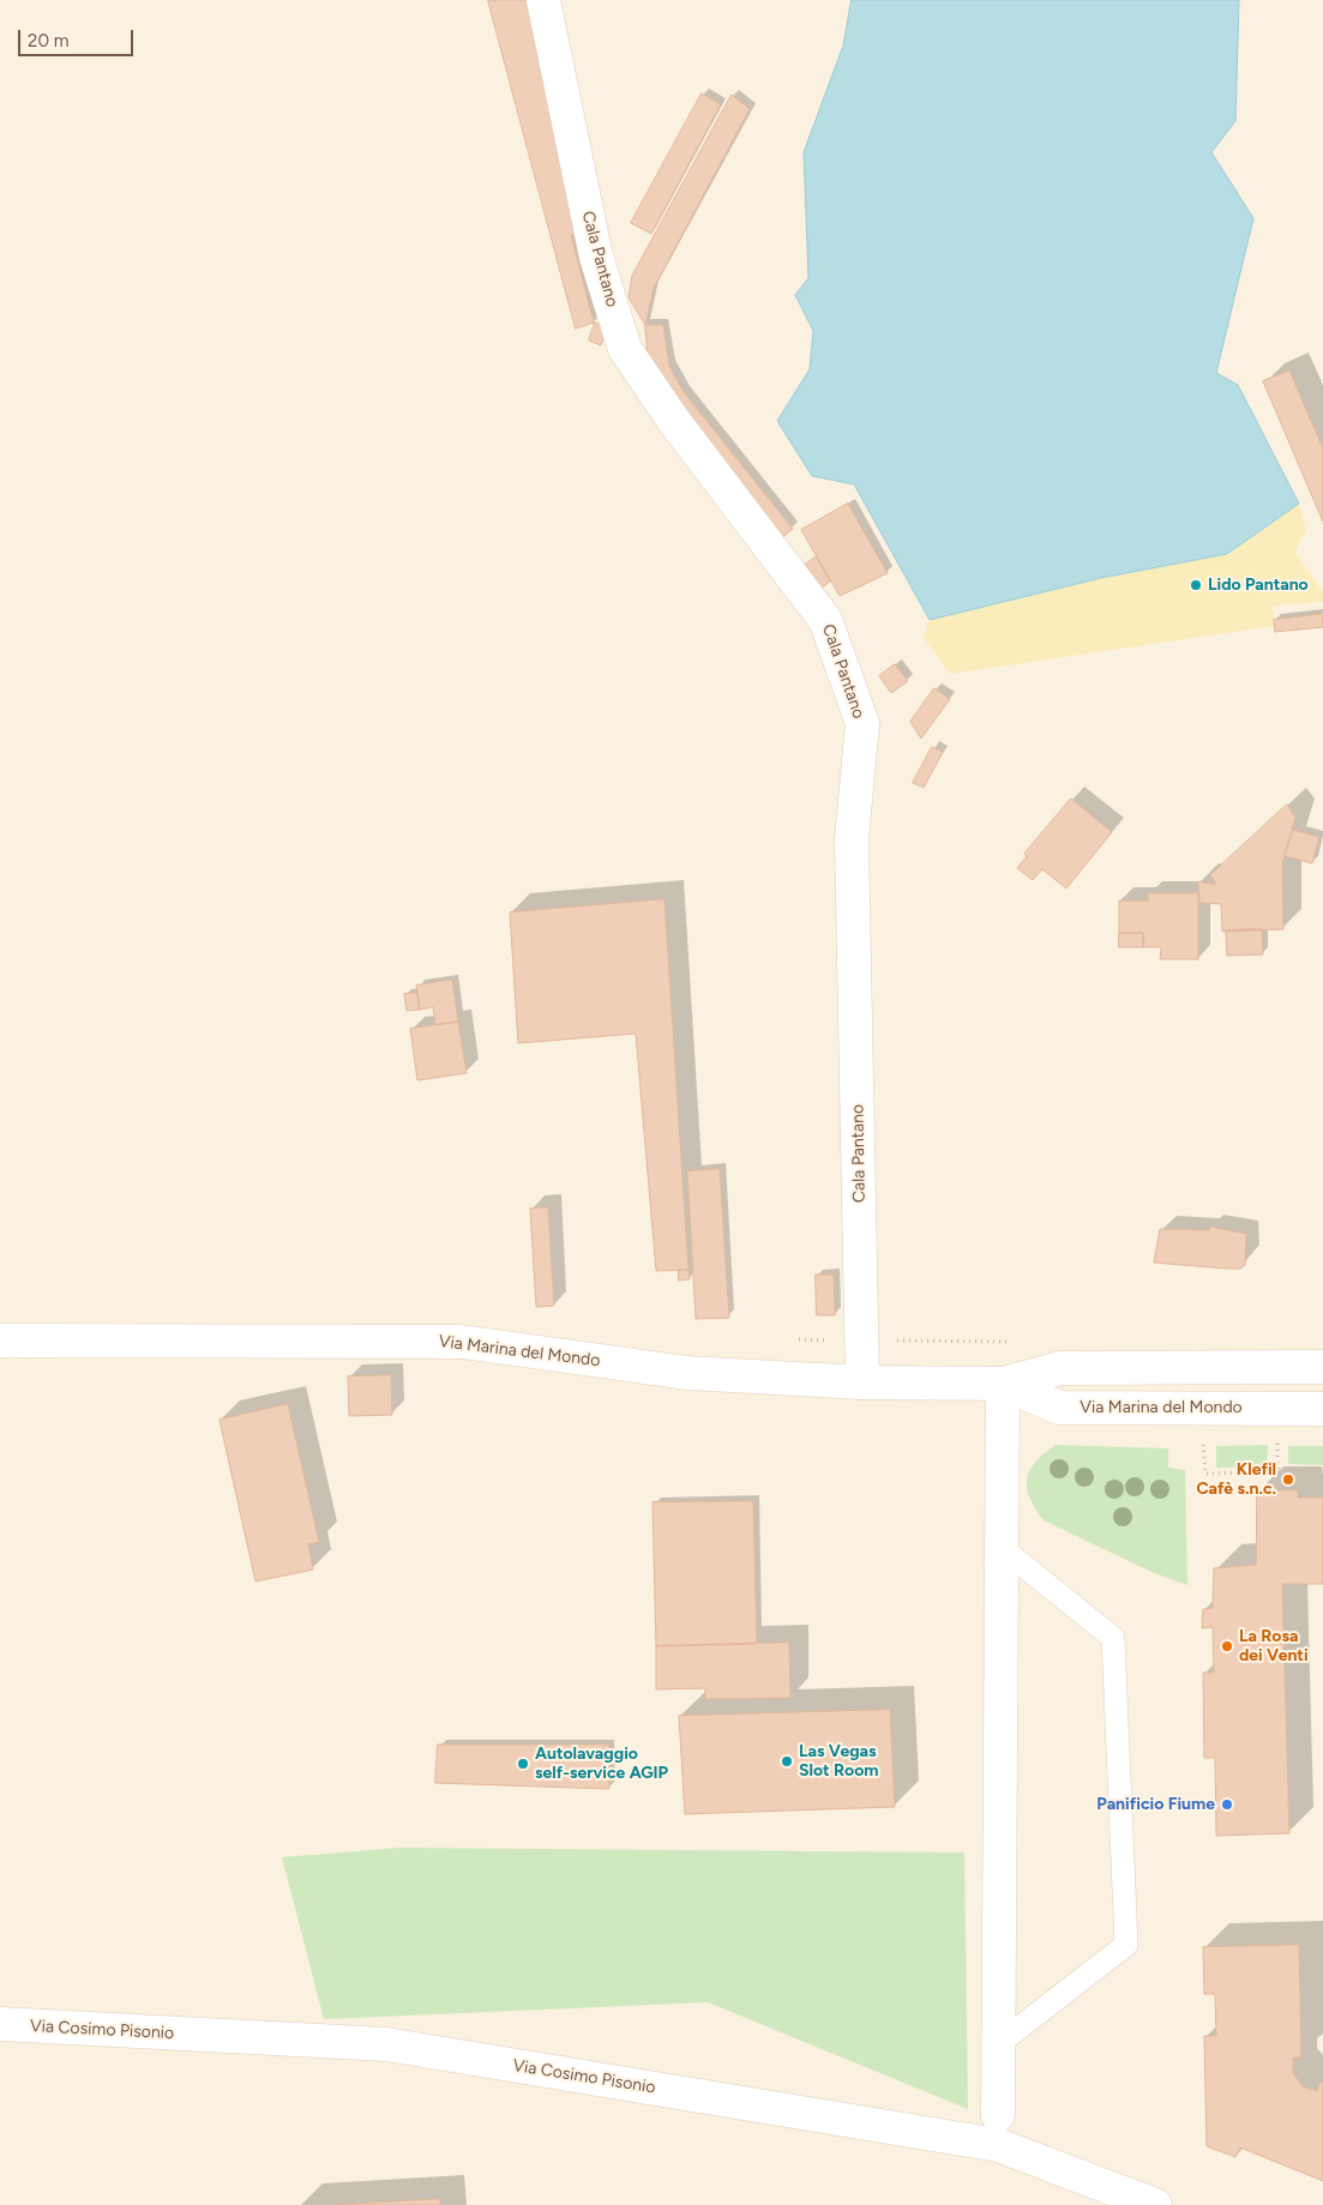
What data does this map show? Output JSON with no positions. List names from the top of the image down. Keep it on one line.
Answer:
{"streets":{"street":["Cala Pantano","Via Marina del Mondo","Via Cosimo Pisonio"]},"crossings":[["Cala Pantano","Via Marina del Mondo"]],"places":["Lido Pantano","Klefil Cafè s.n.c.","La Rosa dei Venti","Las Vegas Slot Room","Autolavaggio self-service AGIP","Panificio Fiume"],"scale_bar":"20 m"}
